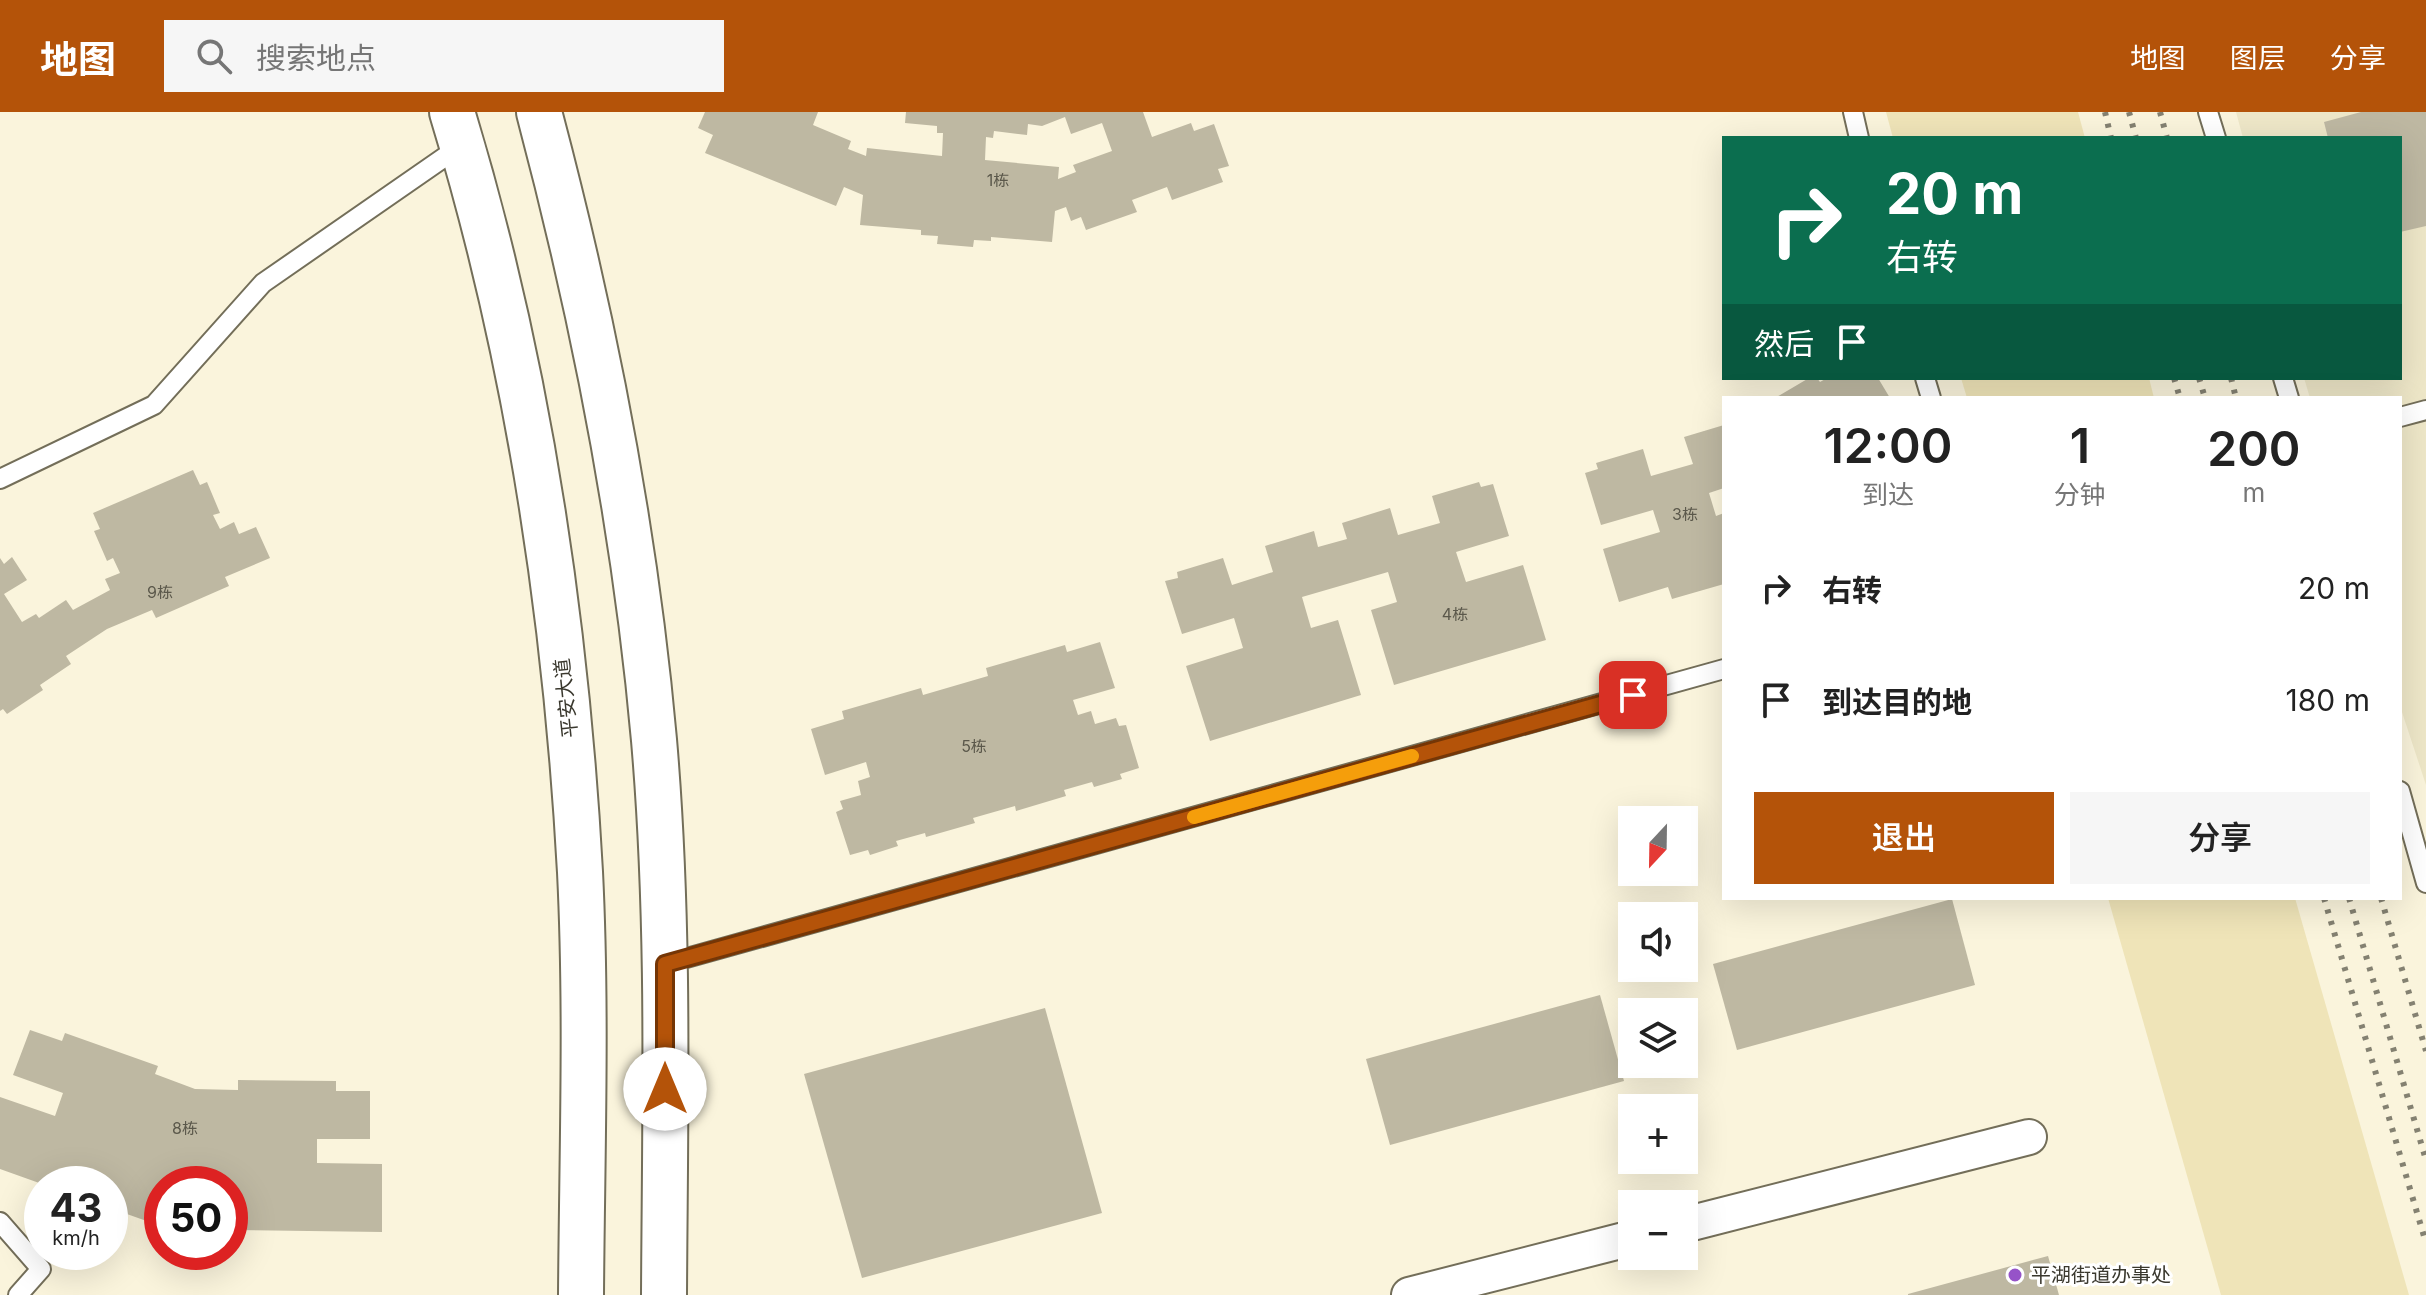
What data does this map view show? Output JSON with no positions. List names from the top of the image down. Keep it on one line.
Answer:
{"streets":{"main road":["平安大道"]},"places":["平湖街道办事处"],"house_numbers":["1栋","3栋","9栋","4栋","5栋","8栋"],"north":"bottom","page":{"header":"地图","search":"搜索地点","nav":["地图","图层","分享"],"turn":["20 m","右转"],"then":"然后","eta":["12:00","到达","1","分钟","200","m"],"list":[{"name":"右转","value":"20 m"},{"name":"到达目的地","value":"180 m"}],"buttons":["退出","分享"],"map_buttons":["+","−"],"speed":"43 km/h","limit":"50"}}
